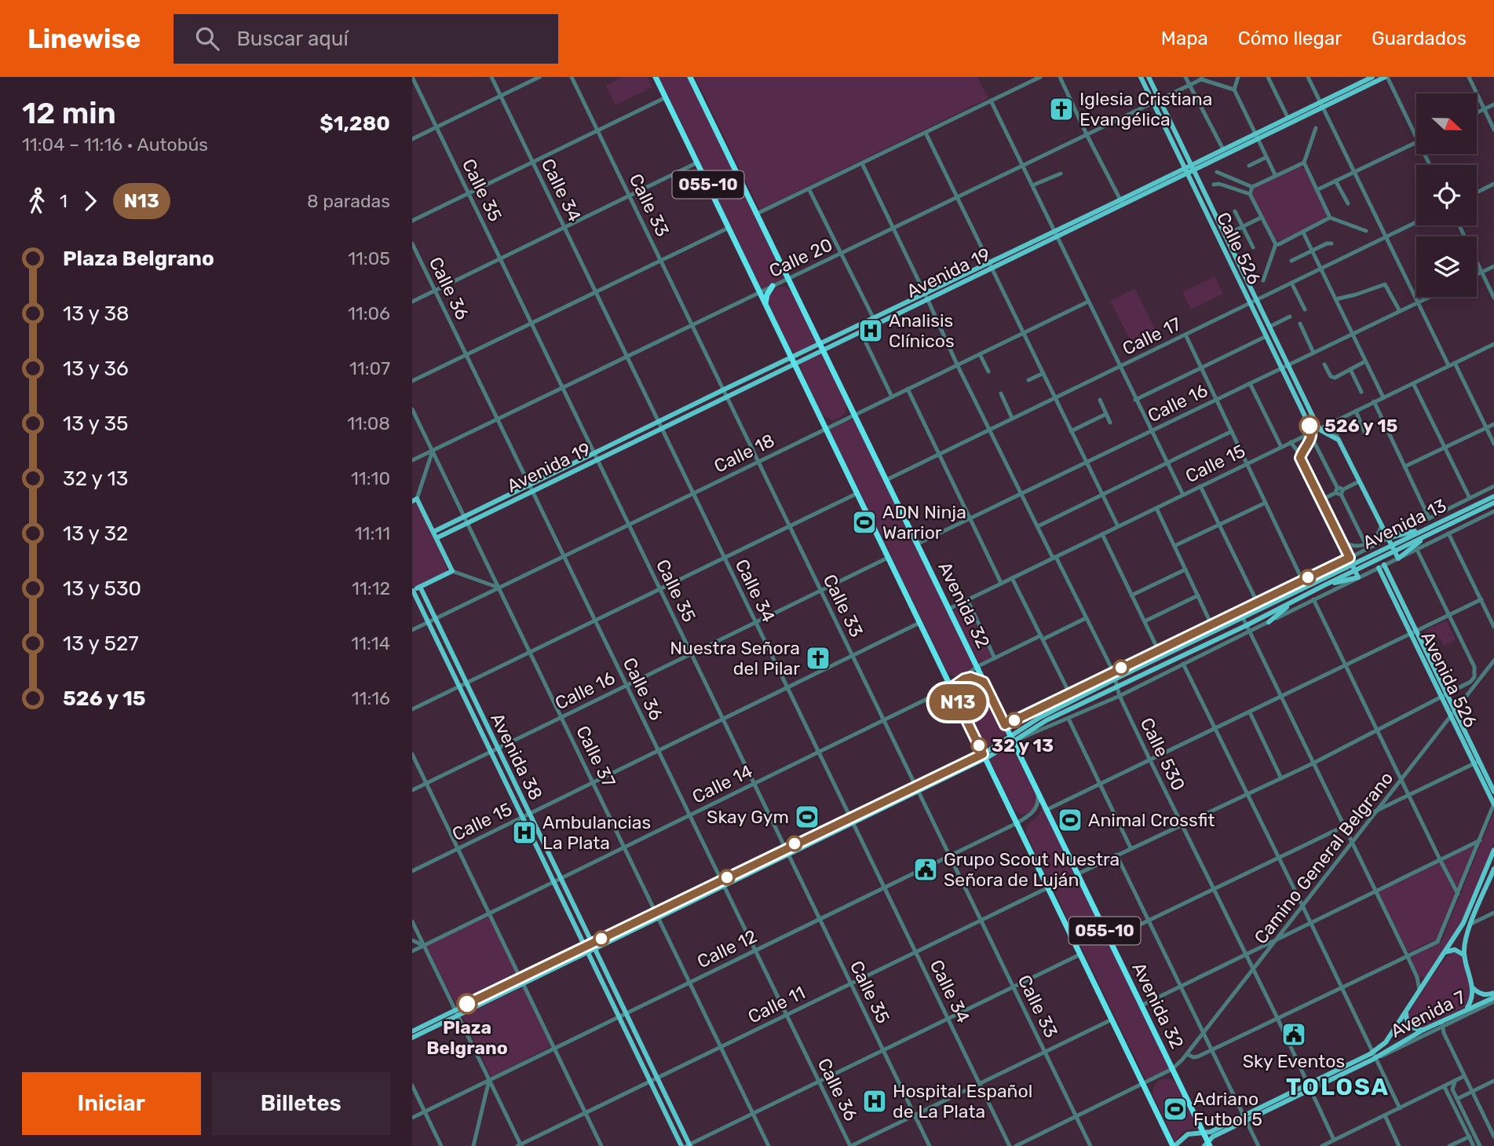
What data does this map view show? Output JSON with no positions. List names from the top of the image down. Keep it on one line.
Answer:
{"streets":{"highway":["055-10","Avenida 32"],"main road":["Calle 526","Avenida 19","Avenida 13","Avenida 526","Avenida 38","Avenida 7"],"street":["Calle 35","Calle 34","Calle 33","Calle 20","Calle 36","Calle 17","Calle 16","Calle 18","Calle 15","Calle 530","Calle 37","Calle 14","Camino General Belgrano","Calle 12","Calle 11"]},"crossings":[["055-10","Calle 20"],["055-10","Avenida 19"],["055-10","Calle 16"],["055-10","Calle 18"],["055-10","Calle 15"],["055-10","Avenida 13"],["055-10","Calle 14"],["055-10","Camino General Belgrano"],["055-10","Calle 12"],["055-10","Calle 11"],["055-10","Avenida 7"],["Calle 35","Calle 20"],["Calle 35","Avenida 19"],["Calle 35","Calle 16"],["Calle 35","Calle 18"],["Calle 35","Calle 15"],["Calle 35","Avenida 13"],["Calle 35","Calle 14"],["Calle 35","Calle 12"],["Calle 35","Calle 11"],["Calle 34","Calle 20"],["Calle 34","Avenida 19"],["Calle 34","Calle 16"],["Calle 34","Calle 18"],["Calle 34","Calle 15"],["Calle 34","Avenida 13"],["Calle 34","Calle 14"],["Calle 34","Calle 12"],["Calle 34","Calle 11"],["Calle 33","Calle 20"],["Calle 33","Avenida 19"],["Calle 33","Calle 16"],["Calle 33","Calle 18"],["Calle 33","Calle 15"],["Calle 33","Avenida 13"],["Calle 33","Calle 14"],["Calle 33","Camino General Belgrano"],["Calle 33","Calle 12"],["Calle 33","Calle 11"],["Calle 526","Calle 20"],["Calle 526","Avenida 19"],["Calle 526","Calle 17"],["Calle 526","Calle 16"],["Calle 526","Calle 15"],["Calle 20","Calle 36"],["Calle 20","Avenida 32"],["Calle 20","Calle 530"],["Calle 20","Calle 37"],["Avenida 19","Calle 36"],["Avenida 19","Avenida 32"],["Avenida 19","Calle 530"],["Avenida 19","Calle 37"],["Calle 36","Calle 16"],["Calle 36","Calle 18"],["Calle 36","Calle 15"],["Calle 36","Avenida 13"],["Calle 36","Calle 14"],["Calle 36","Calle 12"],["Calle 36","Calle 11"],["Calle 17","Avenida 32"],["Calle 17","Calle 530"],["Calle 16","Avenida 32"],["Calle 16","Calle 530"],["Calle 16","Avenida 38"],["Calle 16","Calle 37"],["Calle 18","Avenida 32"],["Calle 18","Calle 530"],["Calle 18","Avenida 38"],["Calle 18","Calle 37"],["Calle 15","Avenida 32"],["Calle 15","Calle 530"],["Calle 15","Avenida 38"],["Calle 15","Calle 37"],["Avenida 13","Avenida 32"],["Avenida 13","Calle 530"],["Avenida 13","Avenida 38"],["Avenida 13","Calle 37"],["Avenida 32","Calle 14"],["Avenida 32","Camino General Belgrano"],["Avenida 32","Calle 12"],["Avenida 32","Avenida 7"],["Avenida 526","Camino General Belgrano"],["Calle 530","Calle 14"],["Calle 530","Camino General Belgrano"],["Calle 530","Avenida 7"],["Avenida 38","Calle 14"],["Avenida 38","Calle 12"],["Avenida 38","Calle 11"],["Calle 37","Calle 14"],["Calle 37","Calle 12"],["Calle 37","Calle 11"]],"districts":["TOLOSA"],"places":{"church":["Iglesia Cristiana Evangélica","Nuestra Señora del Pilar"],"hospital":["Analisis Clínicos","Ambulancias La Plata","Hospital Español de La Plata"],"other":["526 y 15","32 y 13","Plaza Belgrano"],"sports":["ADN Ninja Warrior","Skay Gym","Animal Crossfit","Adriano Futbol 5"],"public building":["Grupo Scout Nuestra Señora de Luján","Sky Eventos"]},"lines":["bus line N13"],"north":"right","page":{"header":"Linewise","search":"Buscar aquí","nav":["Mapa","Cómo llegar","Guardados"],"heading":["12 min","11:04 – 11:16 · Autobús","$1,280"],"on_map":"N13","legs":["1","N13","8 paradas"],"list":[{"name":"Plaza Belgrano","value":"11:05"},{"name":"13 y 38","value":"11:06"},{"name":"13 y 36","value":"11:07"},{"name":"13 y 35","value":"11:08"},{"name":"32 y 13","value":"11:10"},{"name":"13 y 32","value":"11:11"},{"name":"13 y 530","value":"11:12"},{"name":"13 y 527","value":"11:14"},{"name":"526 y 15","value":"11:16"}],"buttons":["Iniciar","Billetes"]}}
